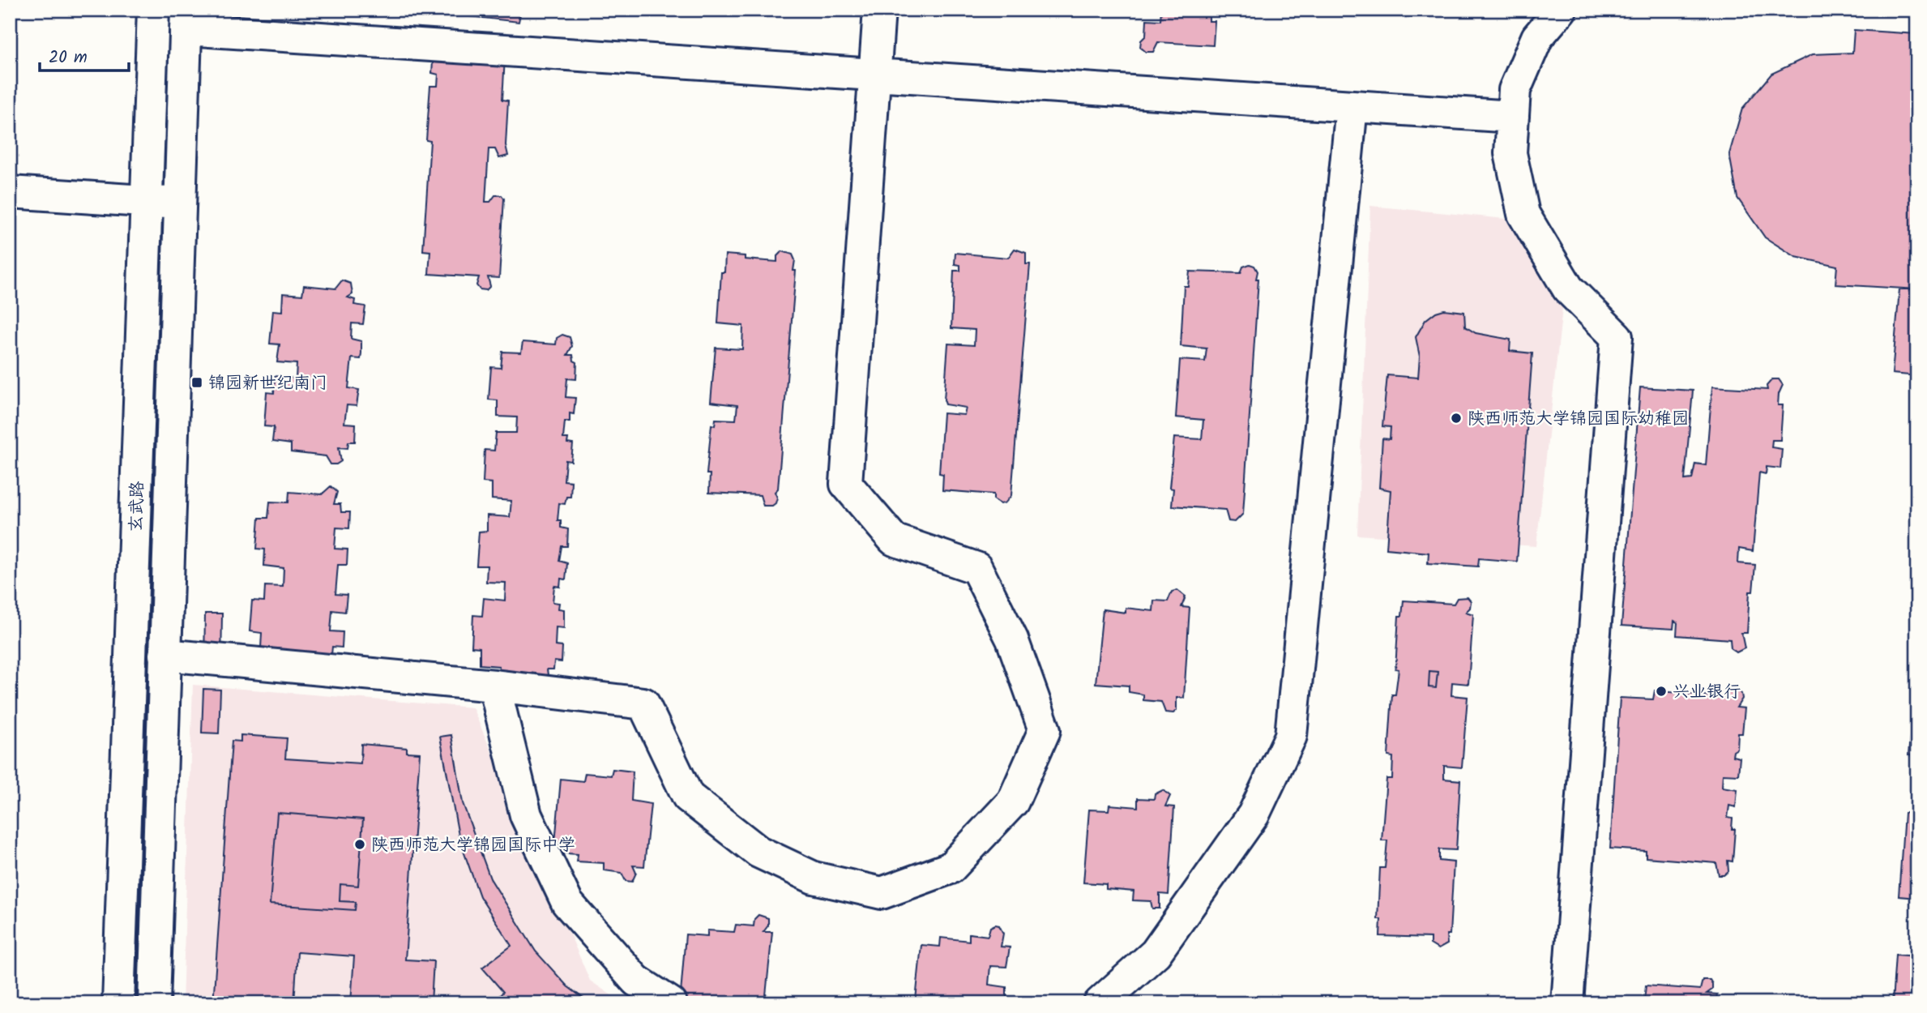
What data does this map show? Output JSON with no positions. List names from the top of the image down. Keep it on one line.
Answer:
{"streets":{"street":["玄武路"]},"places":{"transit":["锦园新世纪南门"],"other":["陕西师范大学锦园国际幼稚园","兴业银行","陕西师范大学锦园国际中学"]},"scale_bar":"20 m"}
